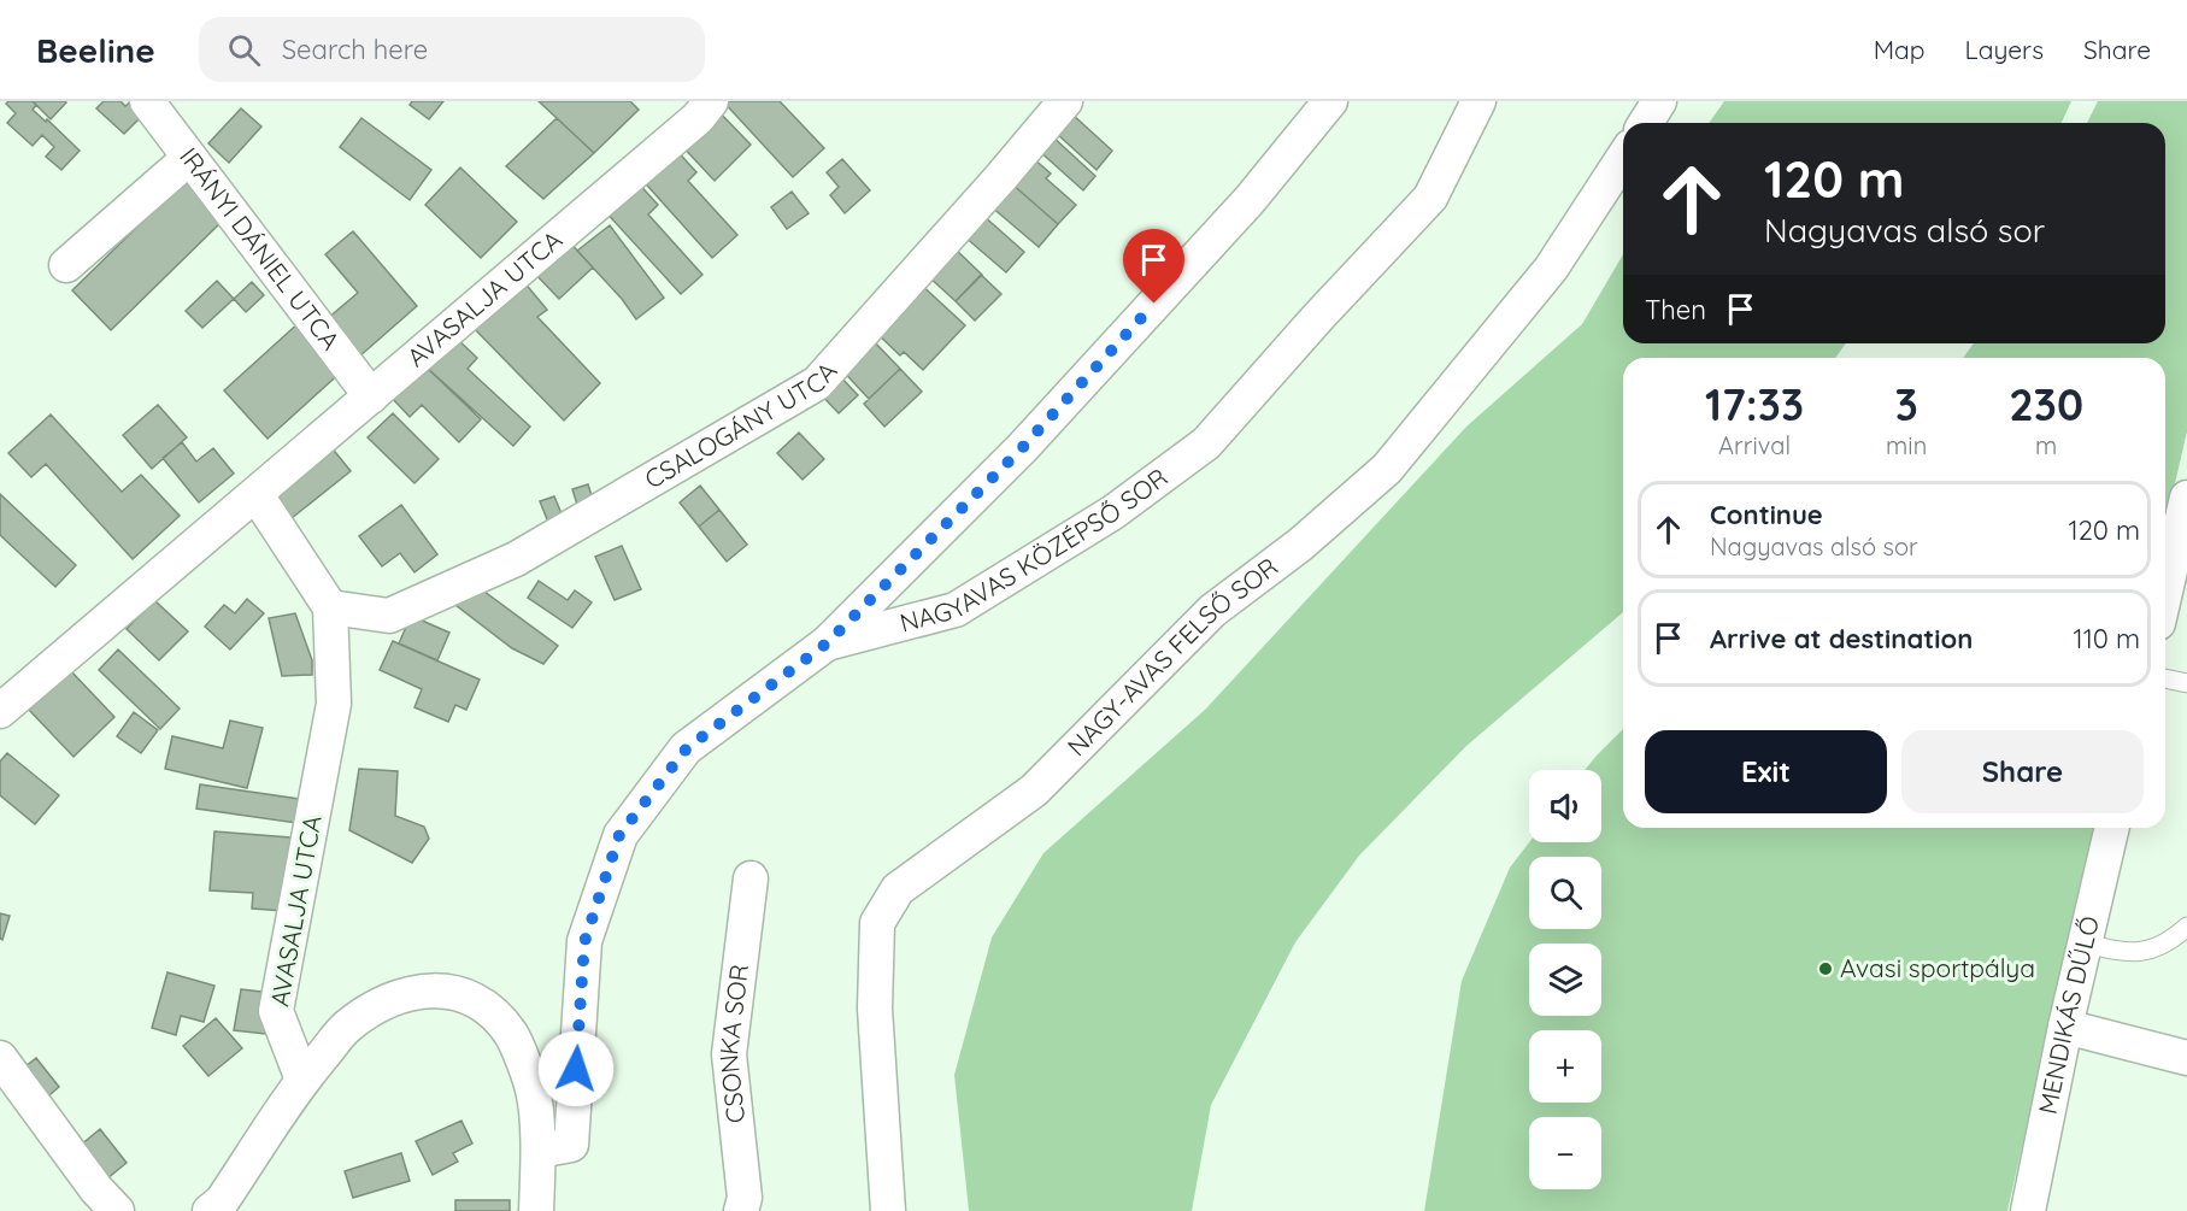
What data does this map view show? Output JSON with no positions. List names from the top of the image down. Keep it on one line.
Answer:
{"streets":{"street":["IRÁNYI DÁNIEL UTCA","AVASALJA UTCA","CSALOGÁNY UTCA","NAGYAVAS KÖZÉPSŐ SOR","NAGY-AVAS FELSŐ SOR","MENDIKÁS DŰLŐ","CSONKA SOR"]},"crossings":[["IRÁNYI DÁNIEL UTCA","AVASALJA UTCA"],["AVASALJA UTCA","CSALOGÁNY UTCA"]],"places":["Avasi sportpálya"],"page":{"header":"Beeline","search":"Search here","nav":["Map","Layers","Share"],"turn":["120 m","Nagyavas alsó sor"],"then":"Then","eta":["17:33","Arrival","3","min","230","m"],"list":[{"name":"Continue","note":"Nagyavas alsó sor","value":"120 m"},{"name":"Arrive at destination","value":"110 m"}],"buttons":["Exit","Share"],"map_buttons":["+","−"]}}
